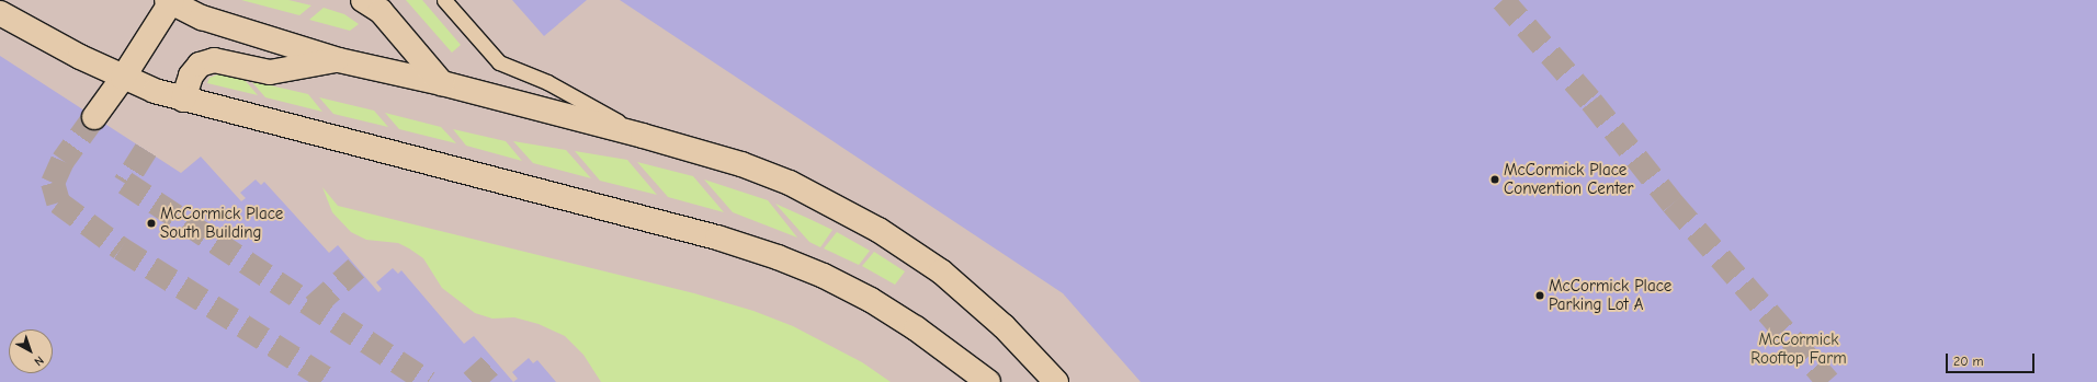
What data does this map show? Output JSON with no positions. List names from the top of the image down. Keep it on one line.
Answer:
{"parks":["McCormick Rooftop Farm"],"places":["McCormick Place Convention Center","McCormick Place South Building","McCormick Place Parking Lot A"],"scale_bar":"20 m","north":"bottom right"}
